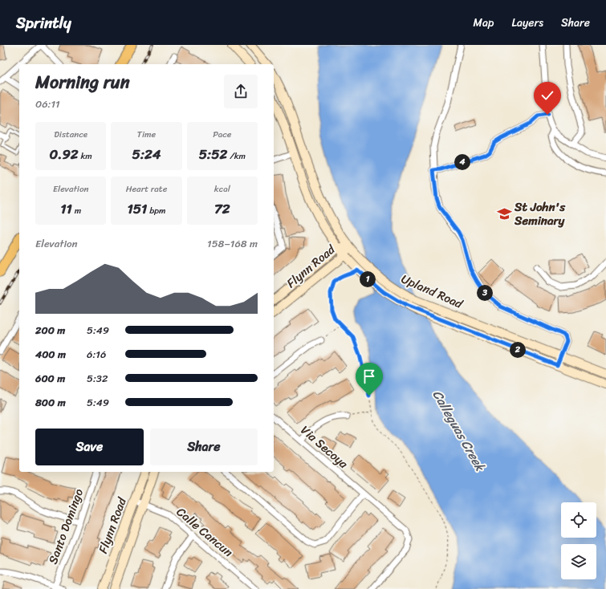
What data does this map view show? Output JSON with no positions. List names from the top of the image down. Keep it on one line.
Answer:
{"streets":{"main road":["Flynn Road","Upland Road"],"street":["Via Secoya","Santo Domingo","Calle Cancun"]},"crossings":[["Flynn Road","Upland Road"],["Flynn Road","Calle Cancun"]],"water":["Calleguas Creek"],"places":{"school or university":["St John's Seminary"]},"page":{"header":"Sprintly","nav":["Map","Layers","Share"],"heading":["Morning run","06:11"],"stats":[["Distance","0.92 km"],["Time","5:24"],["Pace","5:52 /km"],["Elevation","11 m"],["Heart rate","151 bpm"],["kcal","72"]],"pins":["4","1","3","2"],"chart":["Elevation","158–168 m"],"list":[{"name":"200 m","note":"5:49"},{"name":"400 m","note":"6:16"},{"name":"600 m","note":"5:32"},{"name":"800 m","note":"5:49"}],"buttons":["Save","Share"]}}
